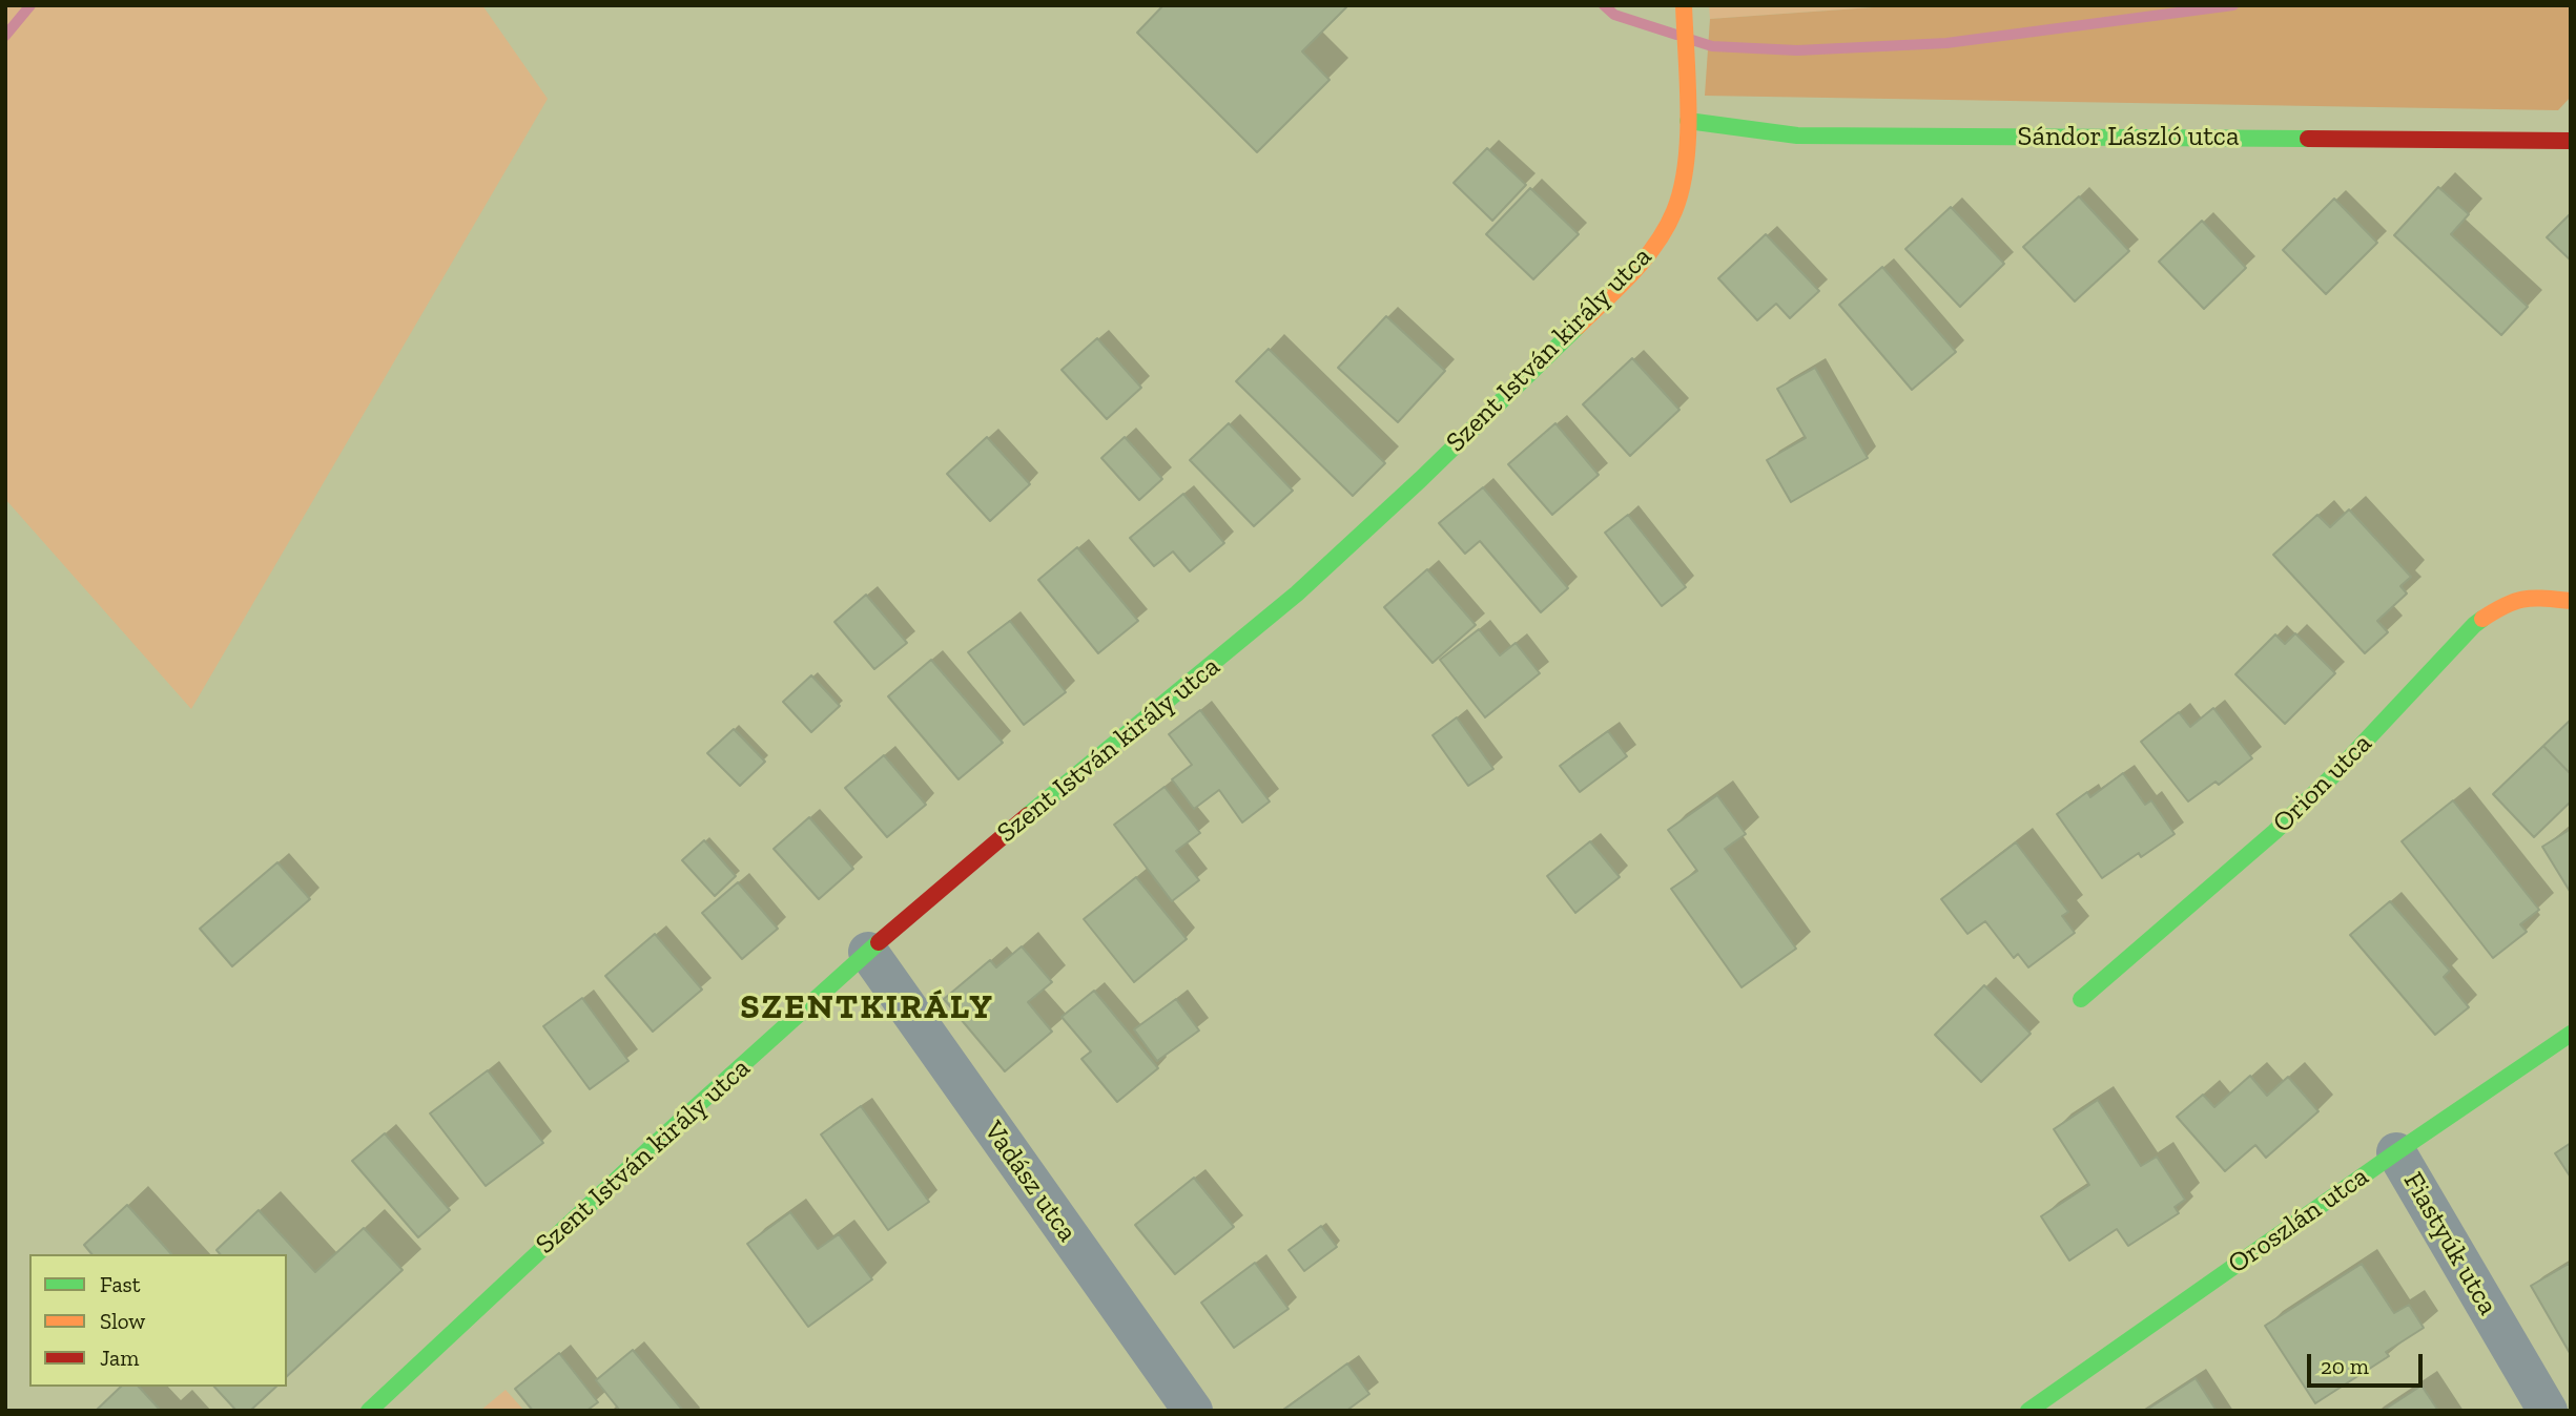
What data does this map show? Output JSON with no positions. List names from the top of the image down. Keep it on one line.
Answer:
{"streets":{"street":["Sándor László utca","Szent István király utca","Orion utca","Vadász utca","Oroszlán utca","Fiastyúk utca"]},"crossings":[["Sándor László utca","Szent István király utca"],["Szent István király utca","Vadász utca"],["Oroszlán utca","Fiastyúk utca"]],"districts":["SZENTKIRÁLY"],"legend":["Fast","Slow","Jam"],"scale_bar":"20 m"}
